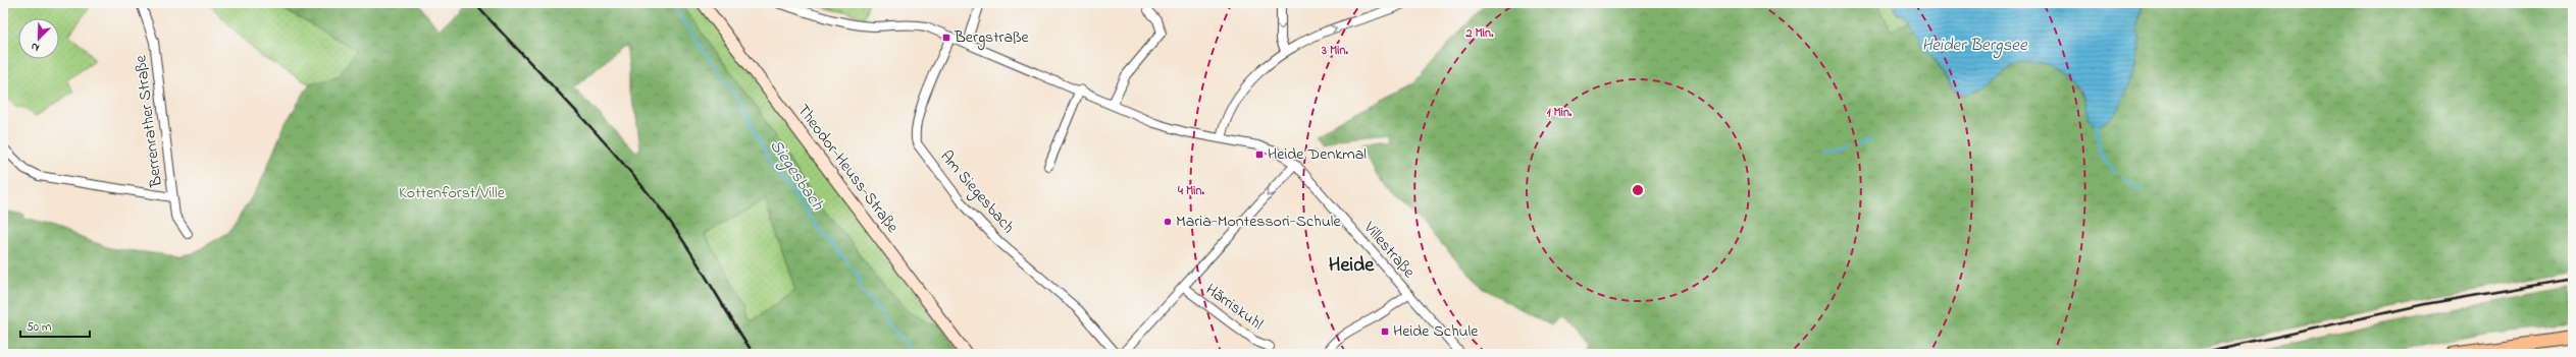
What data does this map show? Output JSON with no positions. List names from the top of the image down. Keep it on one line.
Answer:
{"streets":{"main road":["Theodor-Heuss-Straße"],"street":["Berrenrather Straße","Am Siegesbach","Villestraße","Härriskuhl"]},"districts":["Heide"],"water":["Heider Bergsee","Siegesbach"],"parks":["Kottenforst/Ville"],"places":{"transit":["Bergstraße","Heide Denkmal","Heide Schule"],"other":["Maria-Montessori-Schule"]},"scale_bar":"50 m","north":"bottom left","rings":["2 Min.","3 Min.","1 Min.","4 Min."]}
